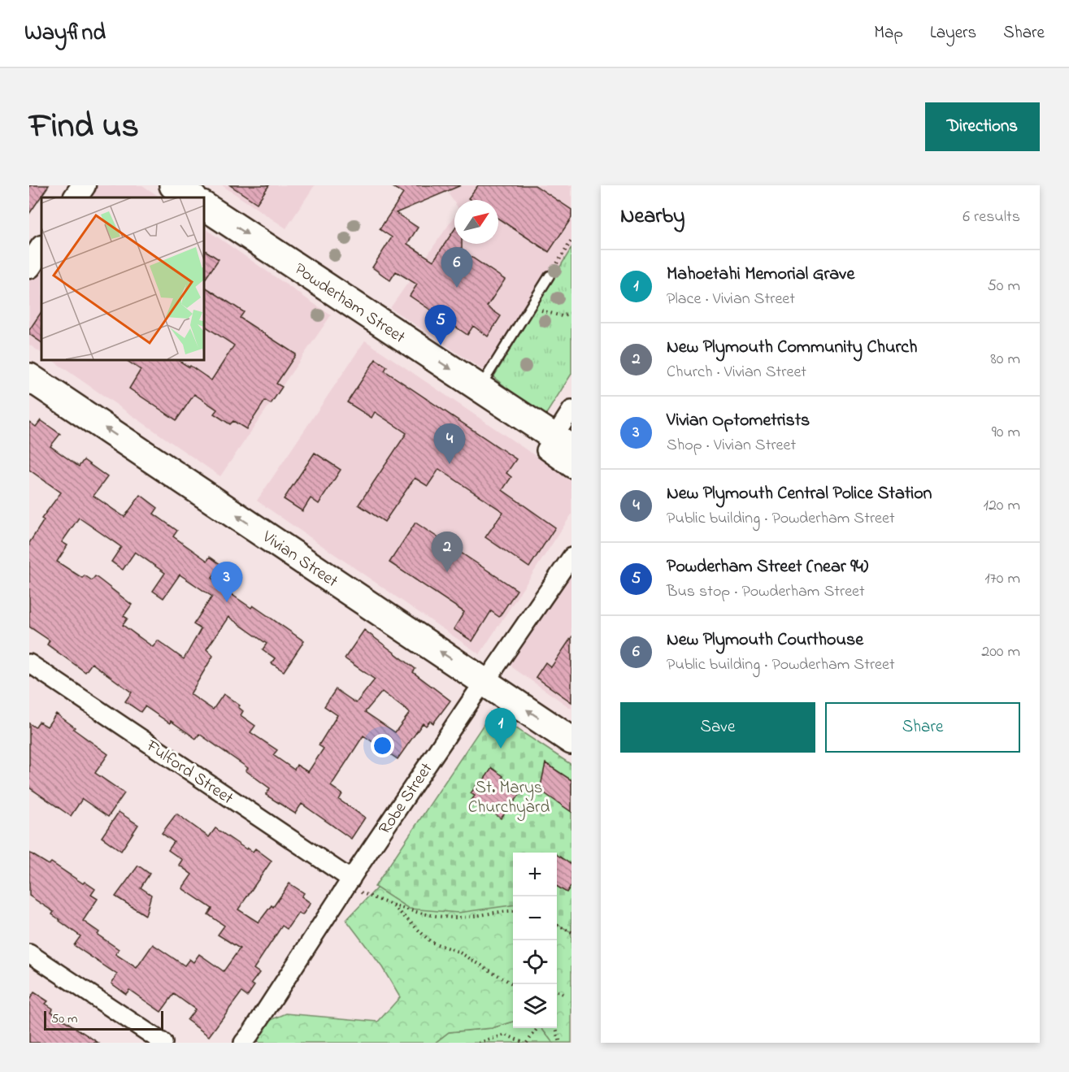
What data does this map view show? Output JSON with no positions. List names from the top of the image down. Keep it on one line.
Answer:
{"streets":{"main road":["Powderham Street","Vivian Street"],"street":["Fulford Street","Robe Street"]},"crossings":[["Vivian Street","Robe Street"],["Fulford Street","Robe Street"]],"one_way":["Powderham Street","Vivian Street"],"parks":["St. Marys Churchyard"],"scale_bar":"50 m","north":"top right","page":{"header":"Wayfind","nav":["Map","Layers","Share"],"title":"Find us","buttons":["Directions",["Save","Share"]],"heading":["Nearby","6 results"],"pins":["6","5","4","2","3","1"],"list":[{"mark":"1","name":"Mahoetahi Memorial Grave","note":"Place · Vivian Street","value":"50 m"},{"mark":"2","name":"New Plymouth Community Church","note":"Church · Vivian Street","value":"80 m"},{"mark":"3","name":"Vivian Optometrists","note":"Shop · Vivian Street","value":"90 m"},{"mark":"4","name":"New Plymouth Central Police Station","note":"Public building · Powderham Street","value":"120 m"},{"mark":"5","name":"Powderham Street (near 94)","note":"Bus stop · Powderham Street","value":"170 m"},{"mark":"6","name":"New Plymouth Courthouse","note":"Public building · Powderham Street","value":"200 m"}],"map_buttons":["+","−"],"scale":"50 m"}}
